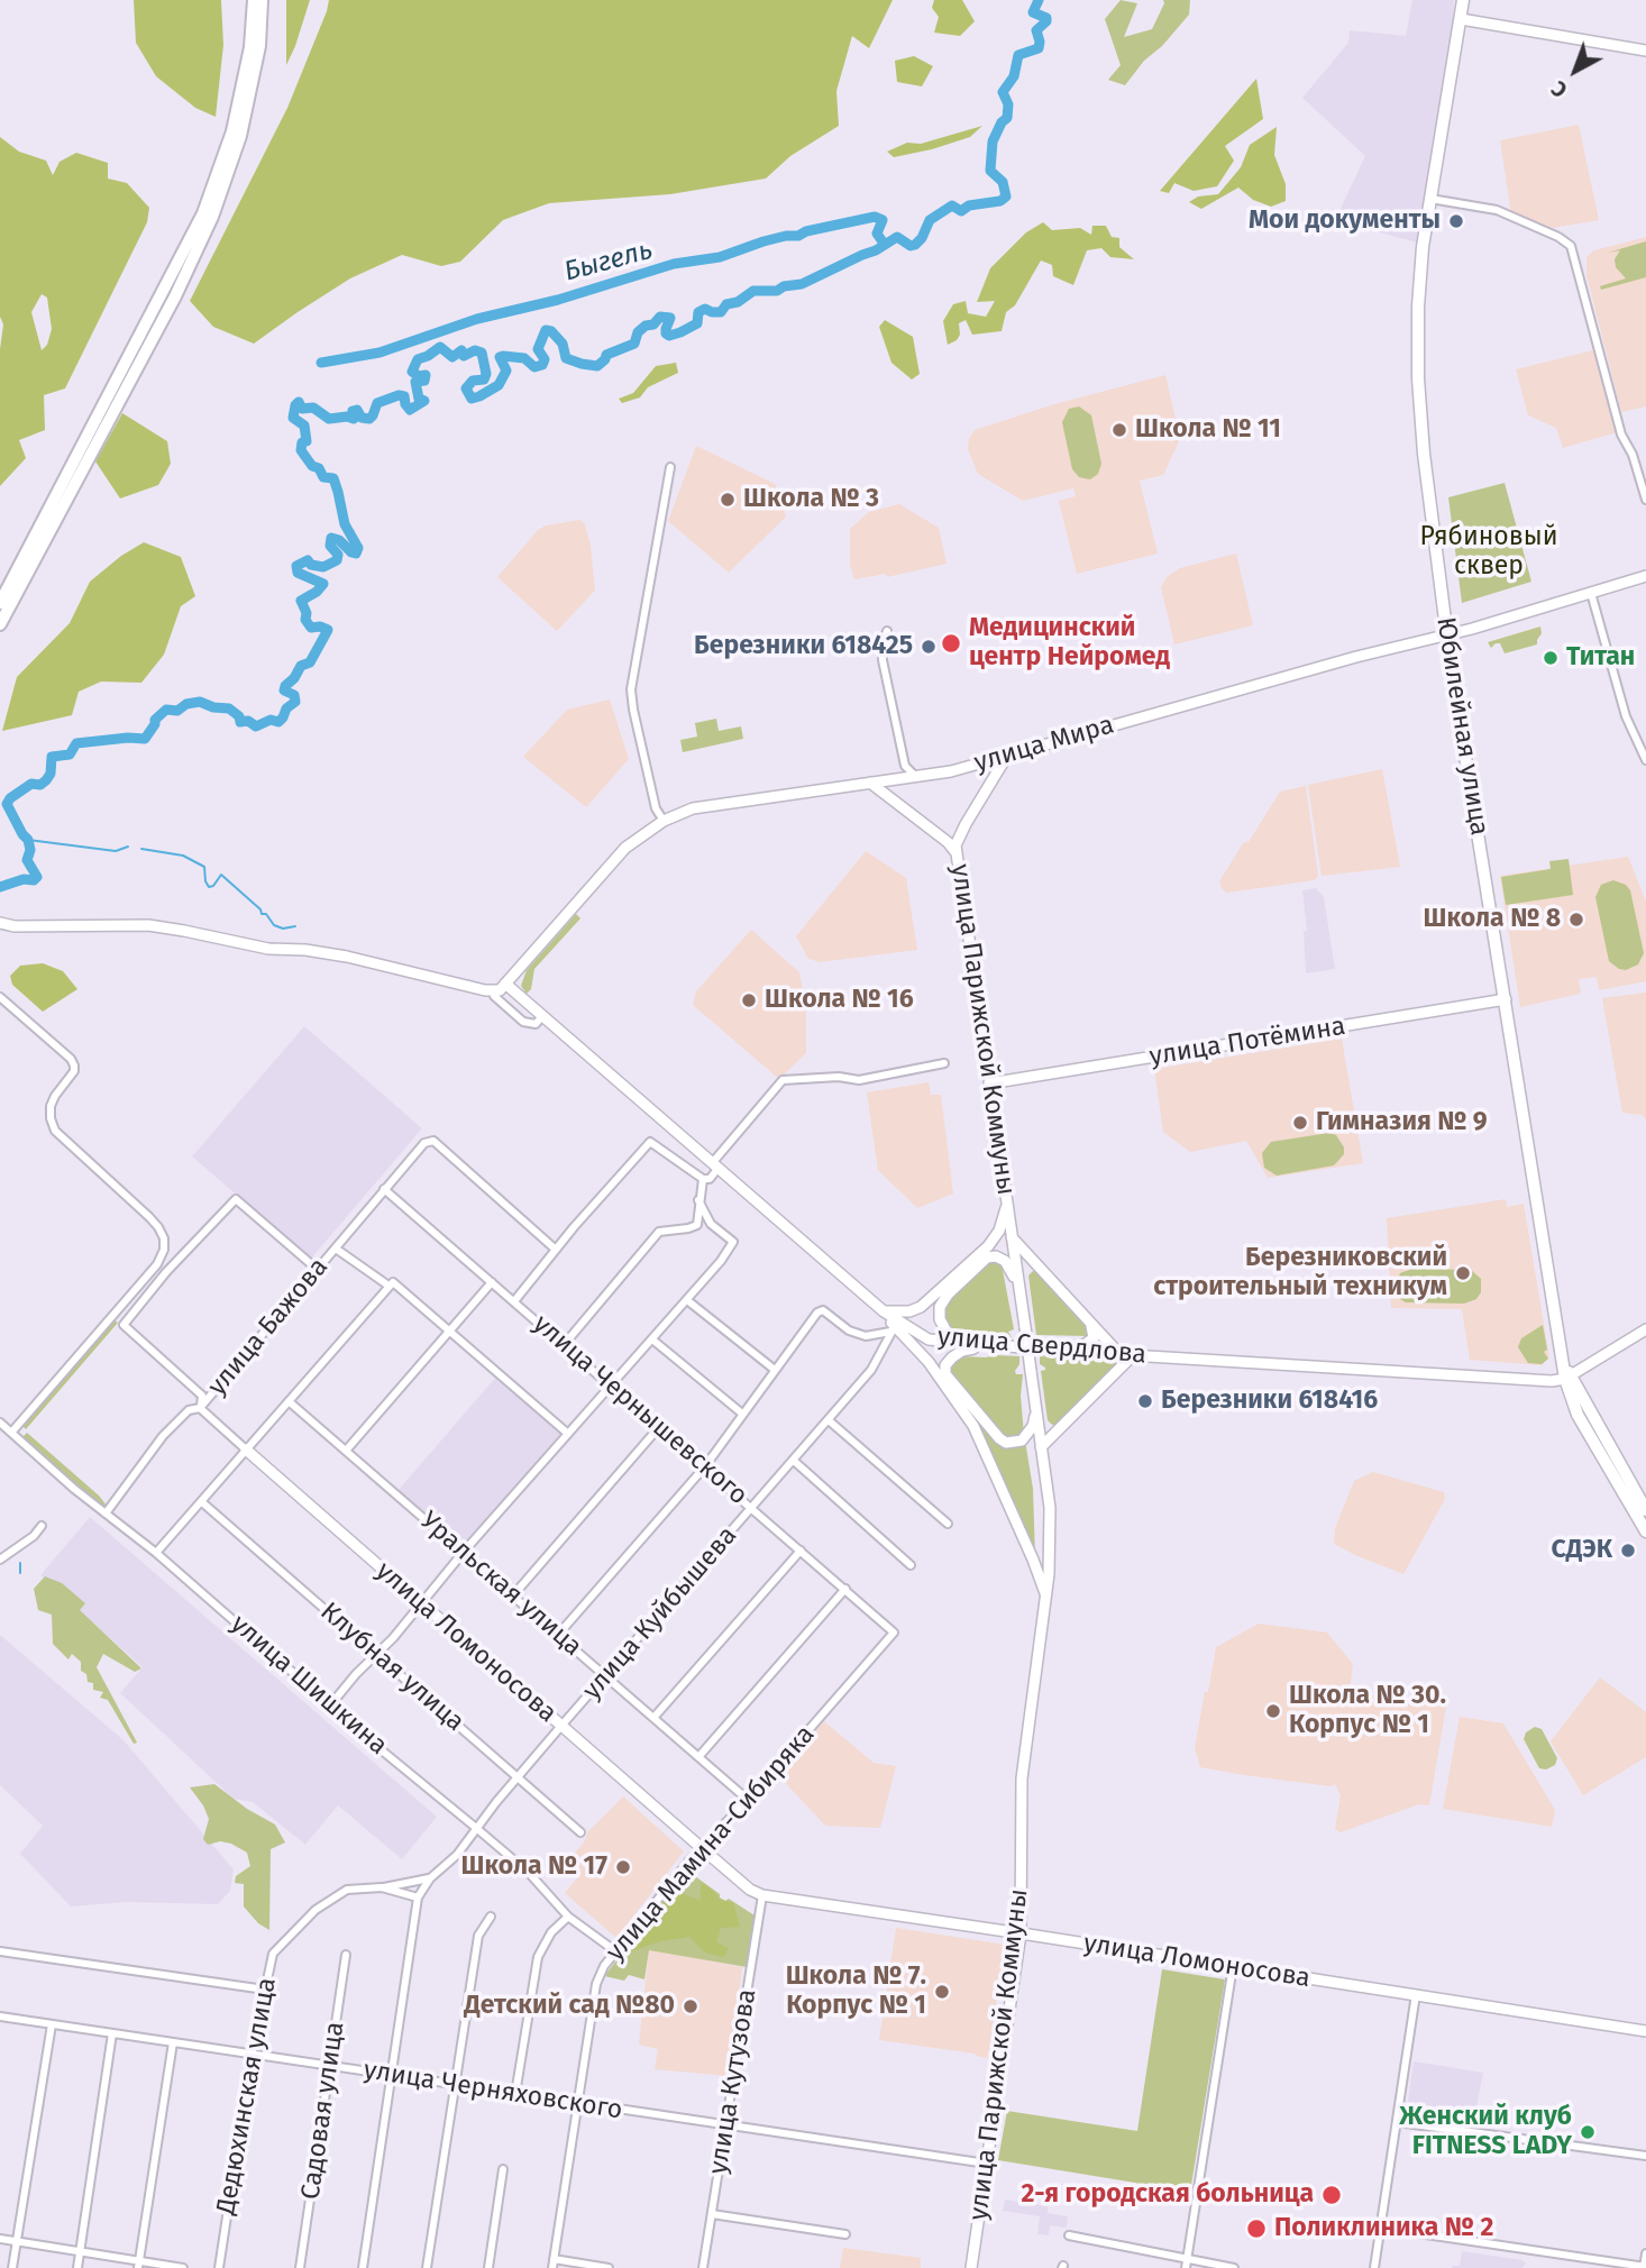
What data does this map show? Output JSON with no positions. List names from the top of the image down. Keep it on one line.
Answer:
{"streets":{"main road":["Юбилейная улица","улица Мира","улица Парижской Коммуны","улица Потёмина","улица Свердлова","улица Ломоносова"],"street":["улица Бажова","улица Чернышевского","Уральская улица","улица Куйбышева","Клубная улица","улица Шишкина","улица Мамина-Сибиряка","улица Кутузова","улица Черняховского","Дедюхинская улица","Садовая улица"]},"crossings":[["Юбилейная улица","улица Мира"],["Юбилейная улица","улица Потёмина"],["Юбилейная улица","улица Свердлова"],["улица Мира","улица Парижской Коммуны"],["улица Мира","улица Свердлова"],["улица Парижской Коммуны","улица Потёмина"],["улица Парижской Коммуны","улица Ломоносова"],["улица Парижской Коммуны","улица Черняховского"],["улица Бажова","улица Чернышевского"],["улица Бажова","улица Ломоносова"],["улица Бажова","улица Шишкина"],["улица Чернышевского","улица Куйбышева"],["улица Чернышевского","улица Мамина-Сибиряка"],["Уральская улица","улица Куйбышева"],["Уральская улица","улица Мамина-Сибиряка"],["улица Куйбышева","улица Ломоносова"],["улица Куйбышева","Клубная улица"],["улица Куйбышева","улица Шишкина"],["улица Куйбышева","улица Черняховского"],["улица Куйбышева","Дедюхинская улица"],["улица Ломоносова","улица Мамина-Сибиряка"],["улица Ломоносова","улица Кутузова"],["улица Шишкина","улица Мамина-Сибиряка"],["улица Мамина-Сибиряка","улица Черняховского"],["улица Кутузова","улица Черняховского"],["улица Черняховского","Дедюхинская улица"],["улица Черняховского","Садовая улица"]],"water":["Быгель"],"parks":["Рябиновый сквер"],"places":["Мои документы","Школа № 11","Школа № 3","Медицинский центр Нейромед","Березники 618425","Титан","Школа № 8","Школа № 16","Гимназия № 9","Березниковский строительный техникум","Березники 618416","СДЭК","Школа № 30. Корпус № 1","Школа № 17","Школа № 7. Корпус № 1","Детский сад №80","Женский клуб FITNESS LADY","2-я городская больница","Поликлиника № 2"],"north":"bottom left"}
